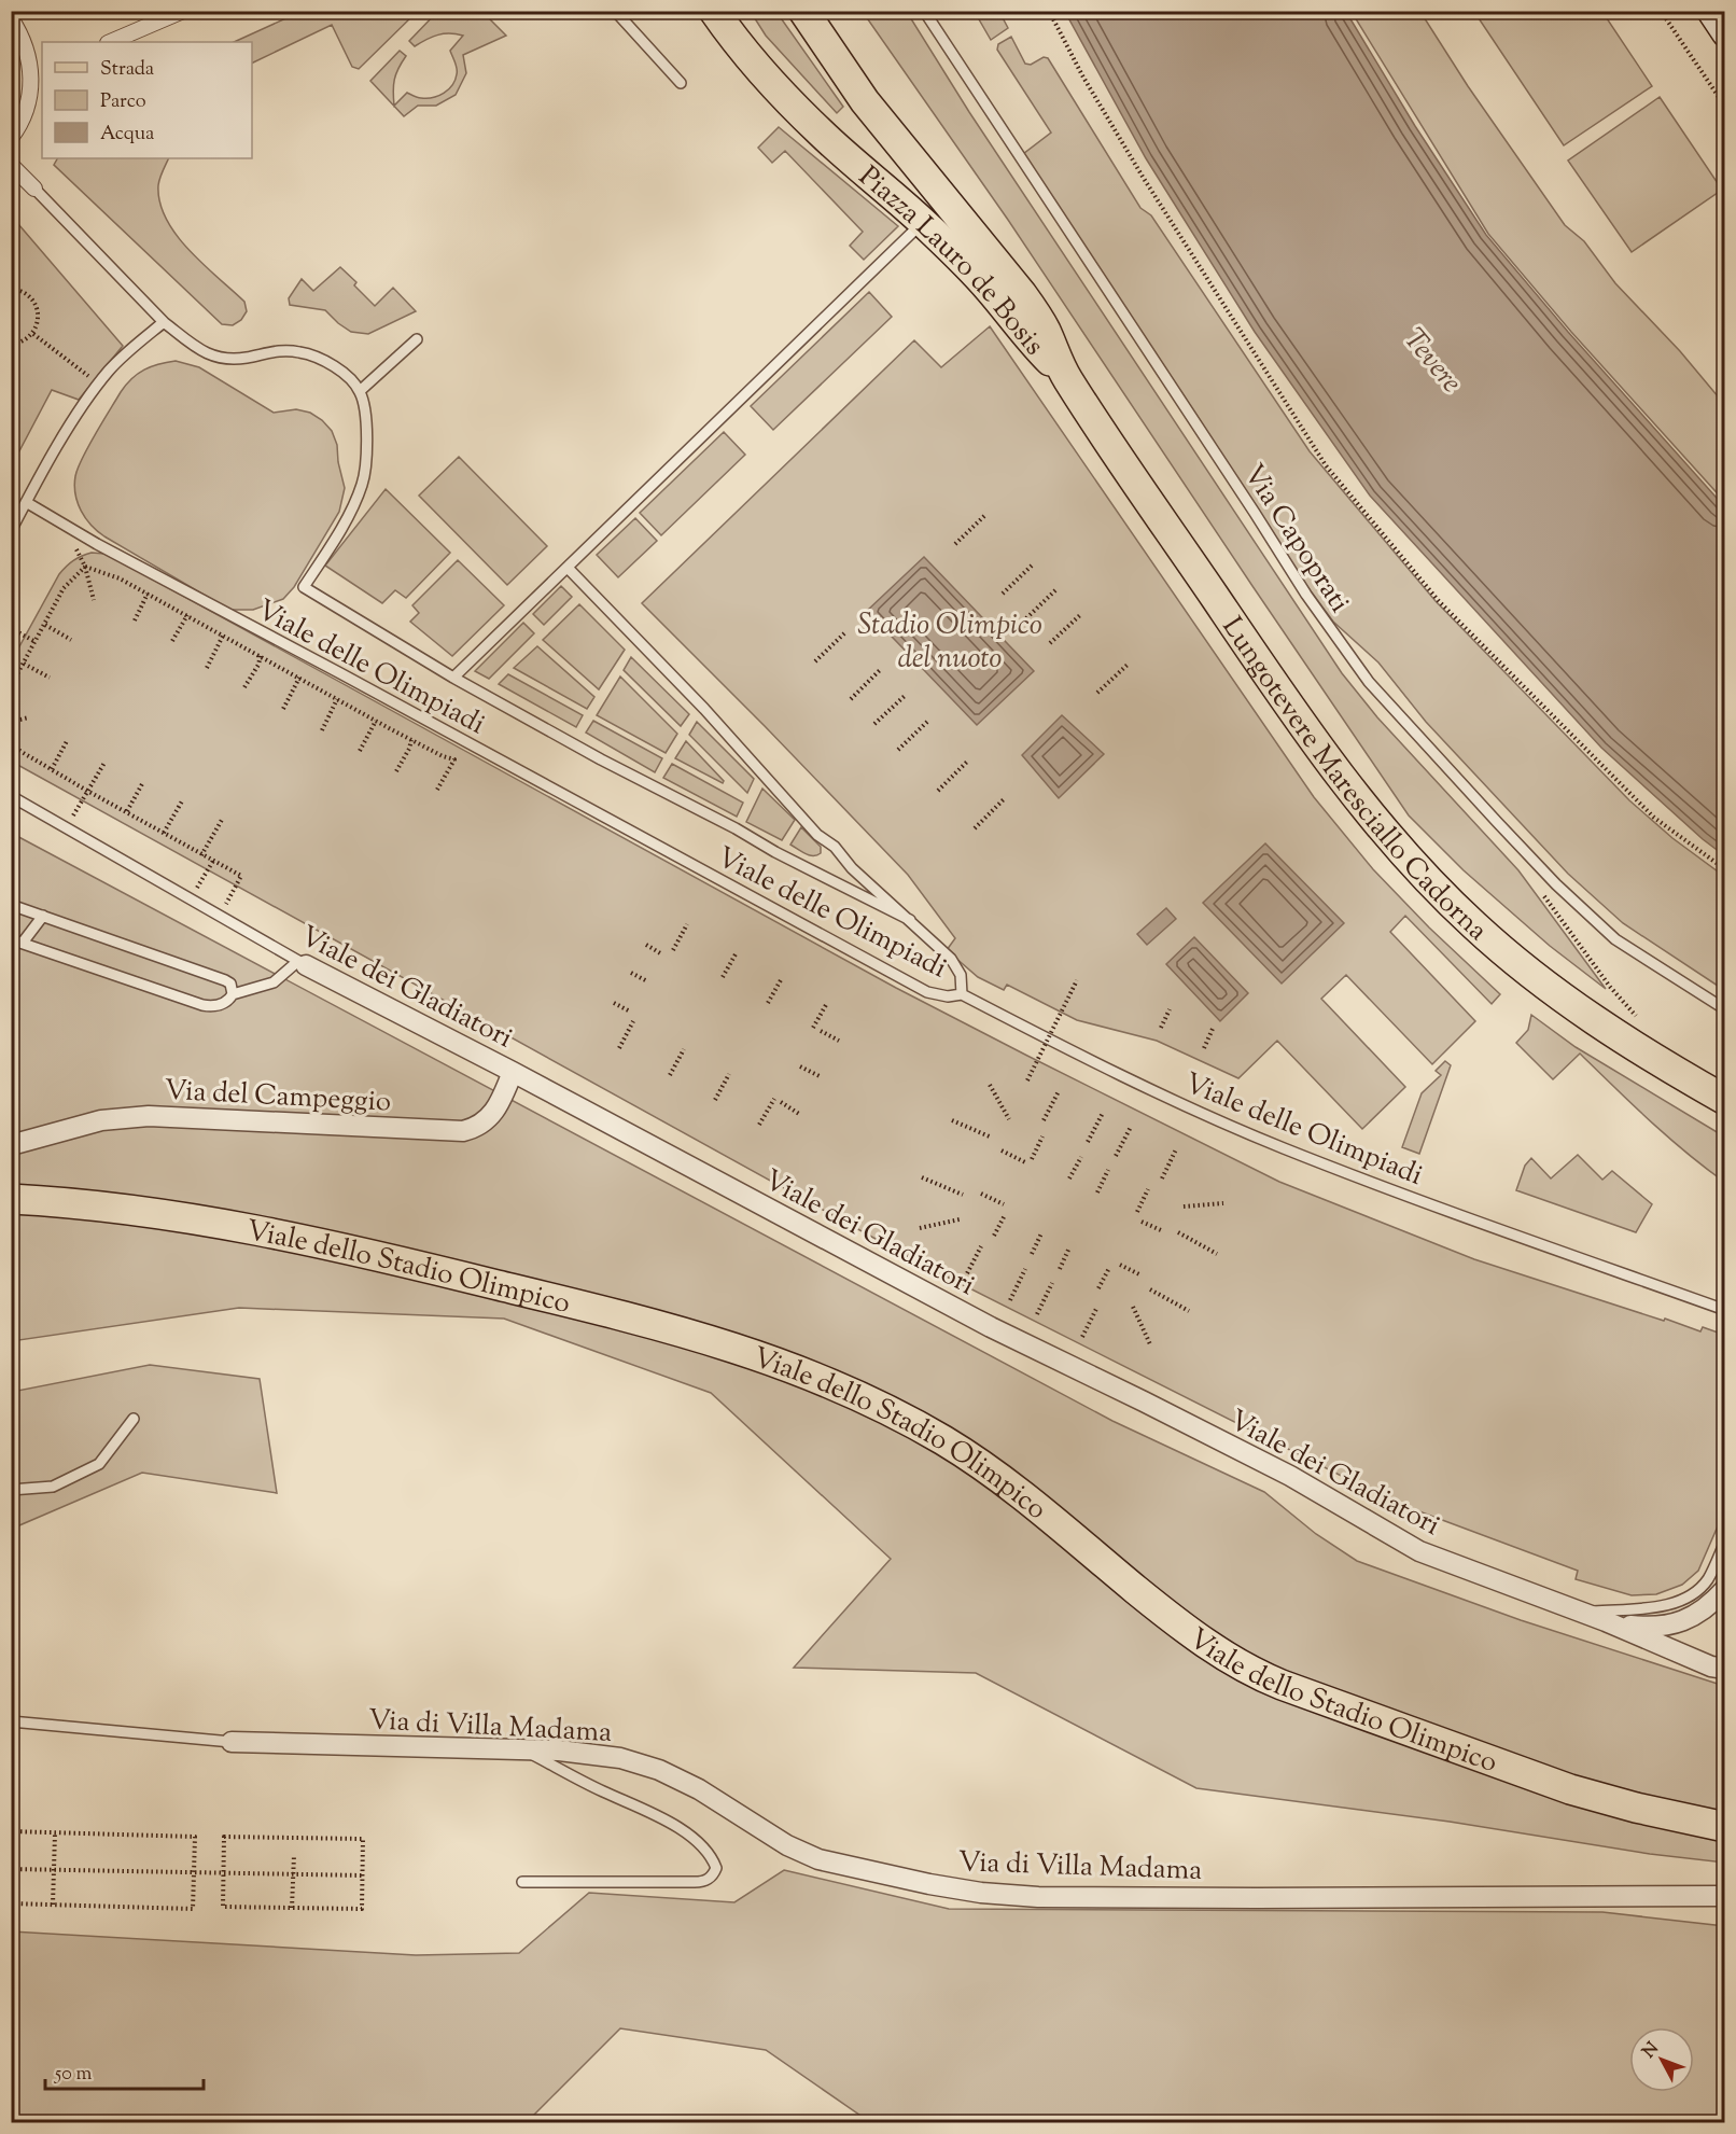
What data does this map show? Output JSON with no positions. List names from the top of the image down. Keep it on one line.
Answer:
{"streets":{"main road":["Piazza Lauro de Bosis","Lungotevere Maresciallo Cadorna","Viale dello Stadio Olimpico"],"street":["Viale dei Gladiatori","Via del Campeggio","Via di Villa Madama"],"lane":["Via Capoprati","Viale delle Olimpiadi"]},"crossings":[["Piazza Lauro de Bosis","Lungotevere Maresciallo Cadorna"],["Viale dei Gladiatori","Via del Campeggio"]],"water":["Tevere","Stadio Olimpico del nuoto"],"legend":["Strada","Parco","Acqua"],"scale_bar":"50 m","north":"top left"}
